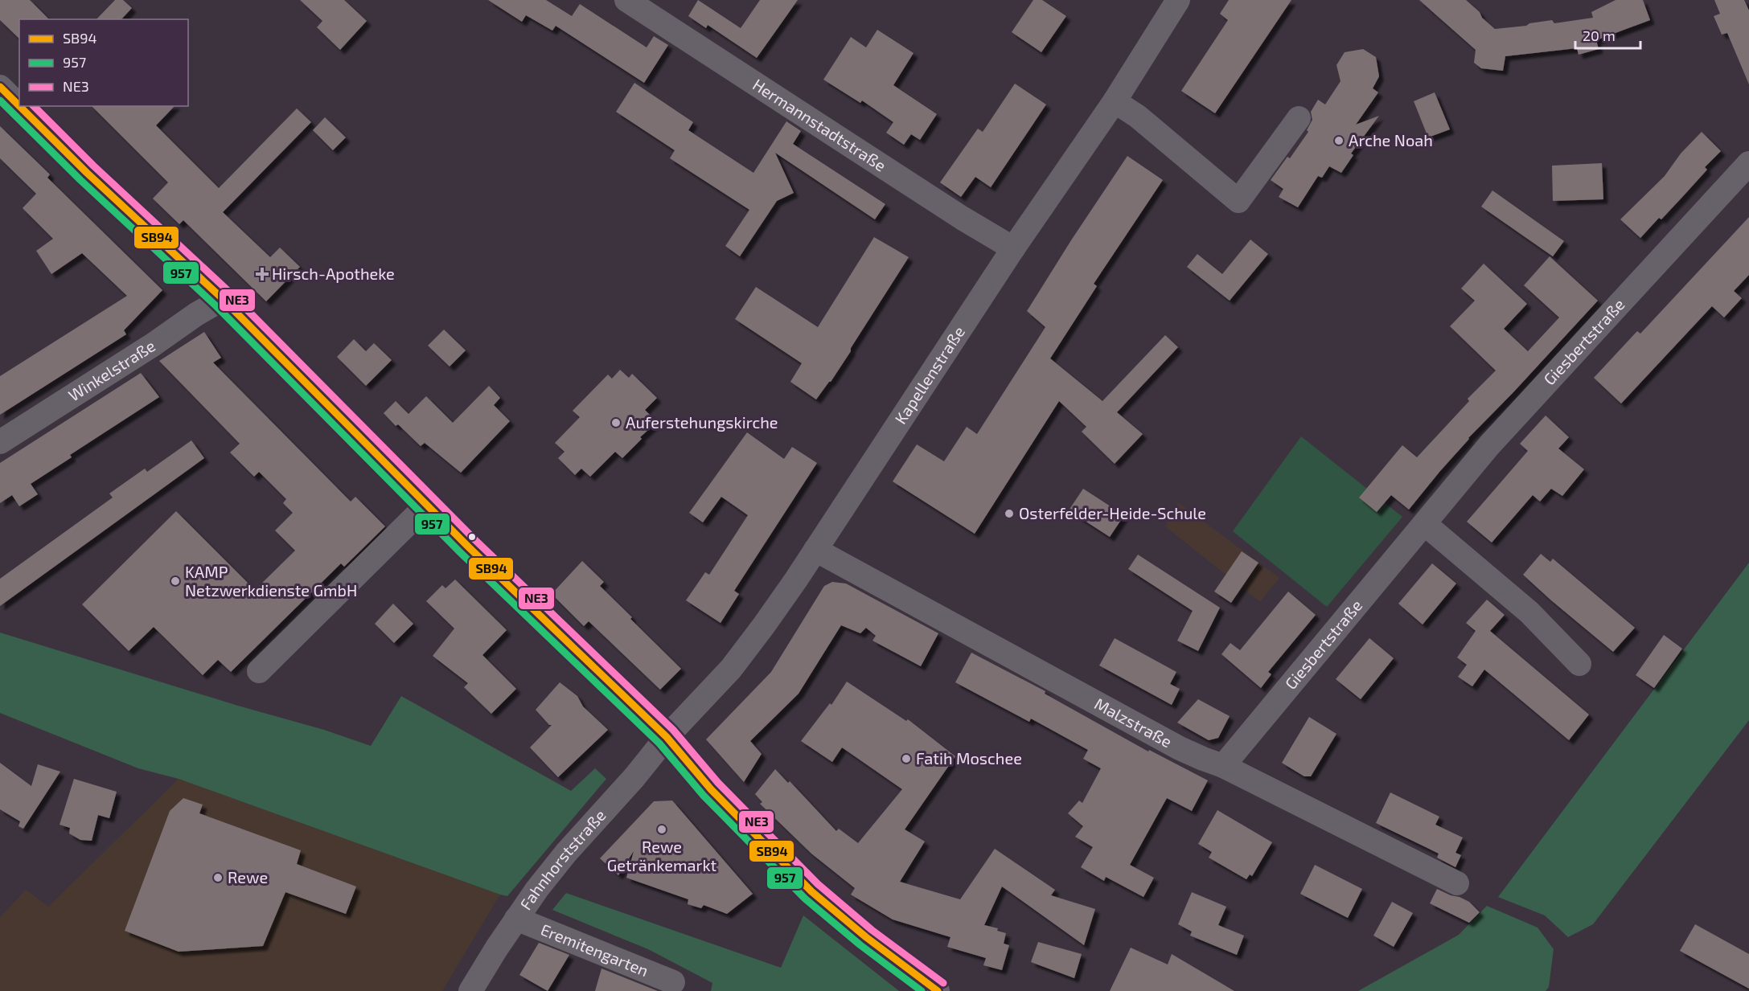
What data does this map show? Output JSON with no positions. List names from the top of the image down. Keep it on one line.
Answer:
{"streets":{"street":["Hermannstadtstraße","Giesbertstraße","Winkelstraße","Kapellenstraße","Malzstraße","Fahnhorststraße","Eremitengarten"]},"crossings":[["Hermannstadtstraße","Kapellenstraße"],["Giesbertstraße","Malzstraße"],["Kapellenstraße","Malzstraße"],["Kapellenstraße","Fahnhorststraße"],["Fahnhorststraße","Eremitengarten"]],"places":{"other":["Arche Noah","Auferstehungskirche","Osterfelder-Heide-Schule","KAMP Netzwerkdienste GmbH","Fatih Moschee","Rewe Getränkemarkt","Rewe"],"health":["Hirsch-Apotheke"]},"lines":["transit line SB94","transit line 957","transit line NE3"],"legend":["SB94","957","NE3"],"scale_bar":"20 m"}
